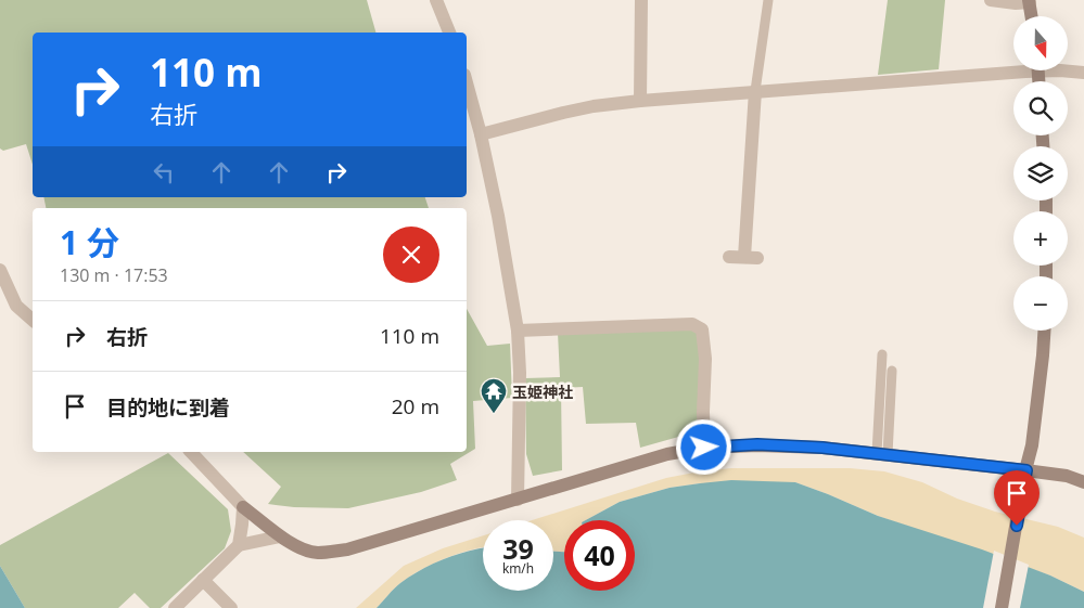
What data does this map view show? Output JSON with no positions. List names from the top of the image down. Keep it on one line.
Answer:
{"places":{"temple":["玉姫神社"]},"north":"bottom","page":{"map_buttons":["+","−"],"turn":["110 m","右折"],"heading":["1 分","130 m · 17:53"],"list":[{"name":"右折","value":"110 m"},{"name":"目的地に到着","value":"20 m"}],"speed":"39 km/h","limit":"40"}}
